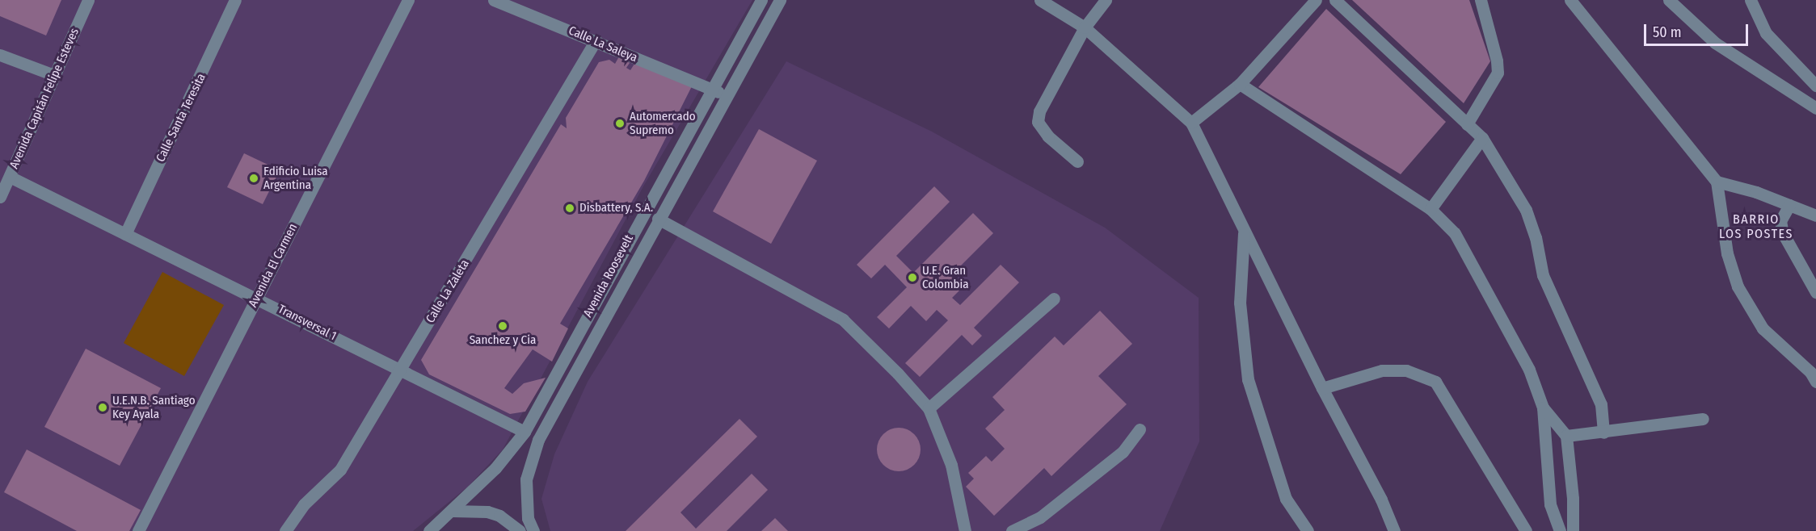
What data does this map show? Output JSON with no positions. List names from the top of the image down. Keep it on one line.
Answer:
{"streets":{"street":["Calle La Saleya","Avenida Capitán Felipe Esteves","Calle Santa Teresita","Avenida El Carmen","Avenida Roosevelt","Calle La Zaleta","Transversal 1"]},"crossings":[["Calle La Saleya","Avenida Roosevelt"],["Calle La Saleya","Calle La Zaleta"],["Avenida Capitán Felipe Esteves","Transversal 1"],["Calle Santa Teresita","Transversal 1"],["Avenida El Carmen","Transversal 1"],["Avenida Roosevelt","Transversal 1"],["Calle La Zaleta","Transversal 1"]],"districts":["BARRIO LOS POSTES"],"places":["Automercado Supremo","Edificio Luisa Argentina","Disbattery, S.A.","U.E. Gran Colombia","Sanchez y Cia","U.E.N.B. Santiago Key Ayala"],"scale_bar":"50 m"}
